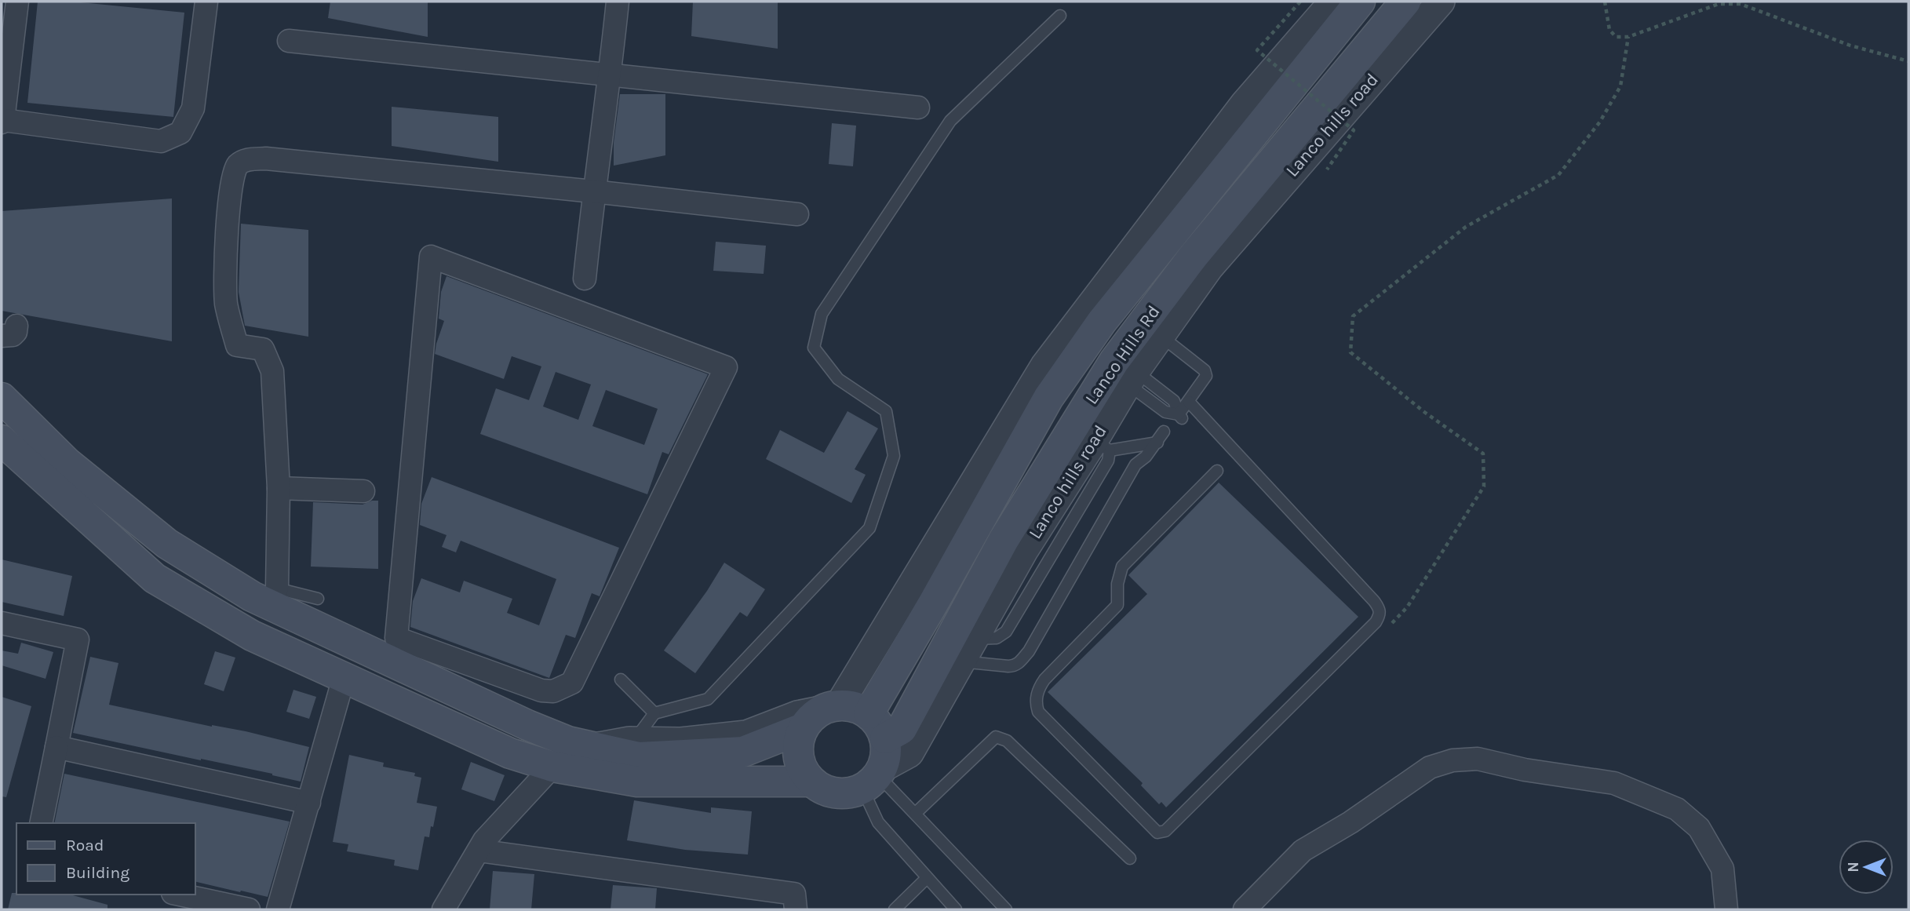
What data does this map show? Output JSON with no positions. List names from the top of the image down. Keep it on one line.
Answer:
{"streets":{"main road":["Lanco Hills Rd"],"street":["Lanco hills road"]},"crossings":[["Lanco hills road","Lanco Hills Rd"]],"legend":["Road","Building"],"north":"left"}
